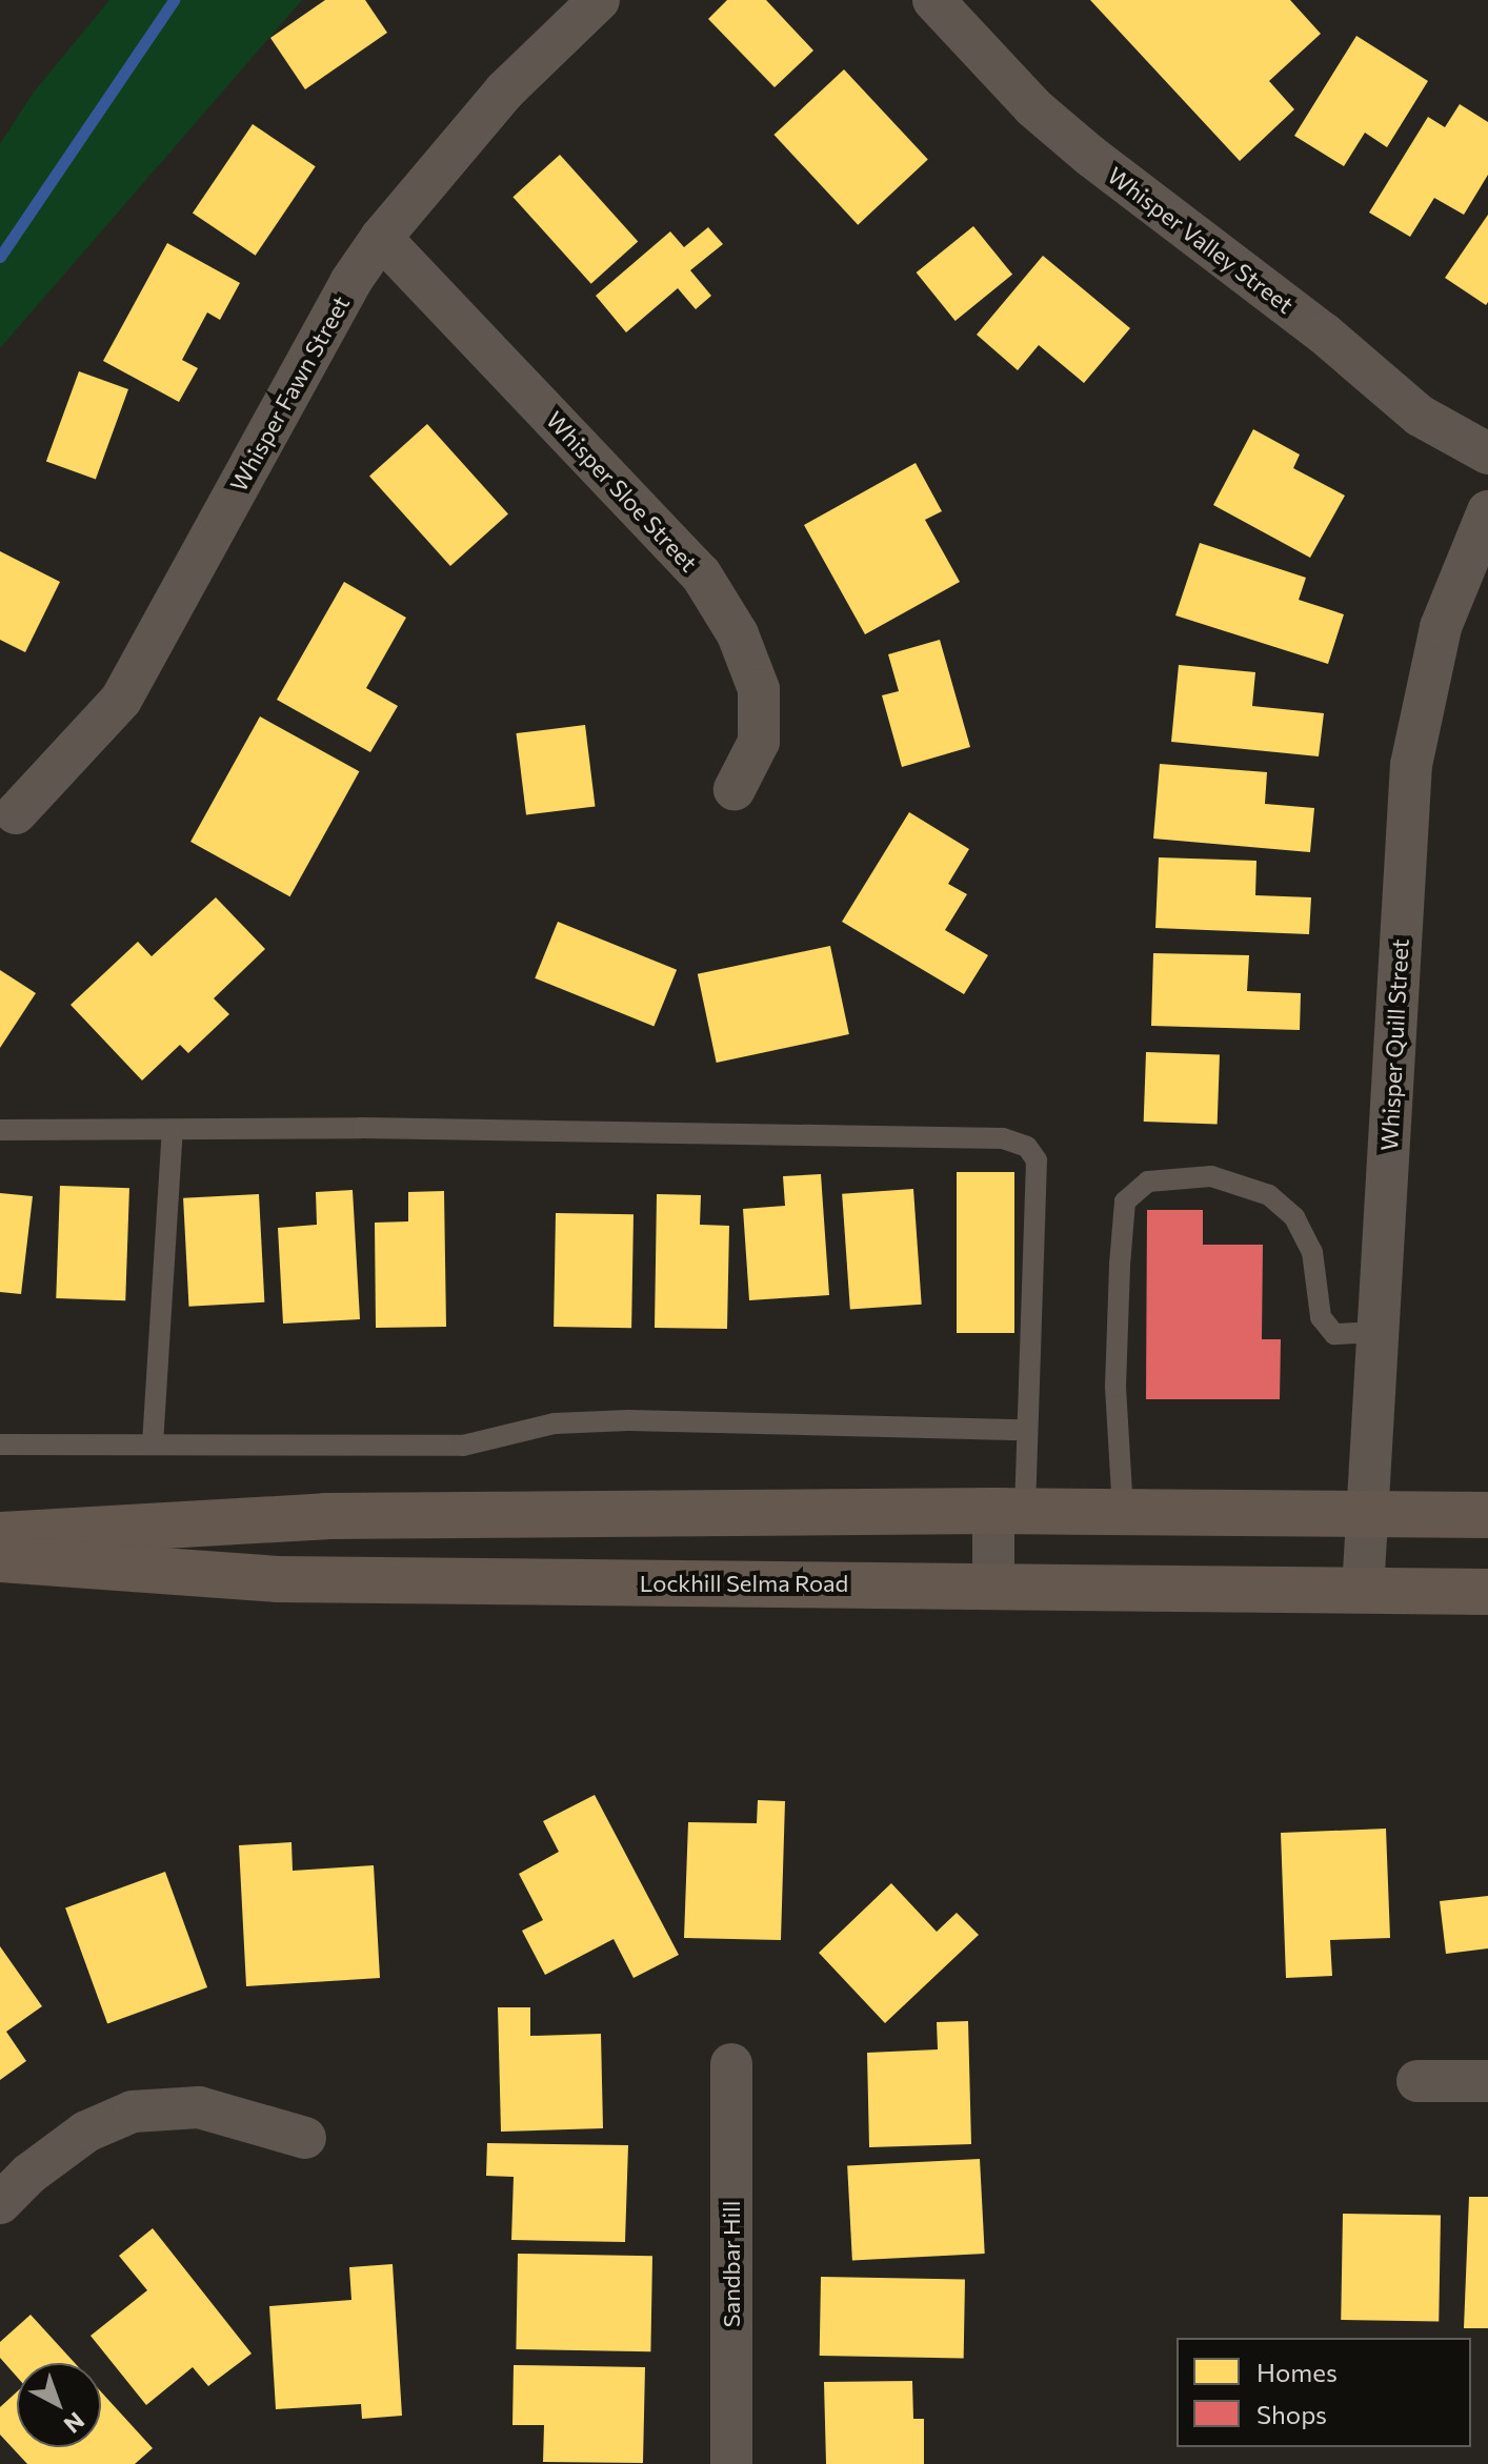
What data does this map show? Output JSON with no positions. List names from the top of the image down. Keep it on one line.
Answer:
{"streets":{"main road":["Lockhill Selma Road"],"street":["Whisper Valley Street","Whisper Fawn Street","Whisper Sloe Street","Whisper Quill Street","Sandbar Hill"]},"crossings":[["Whisper Fawn Street","Whisper Sloe Street"],["Whisper Quill Street","Lockhill Selma Road"]],"legend":["Homes","Shops"],"north":"bottom right"}
